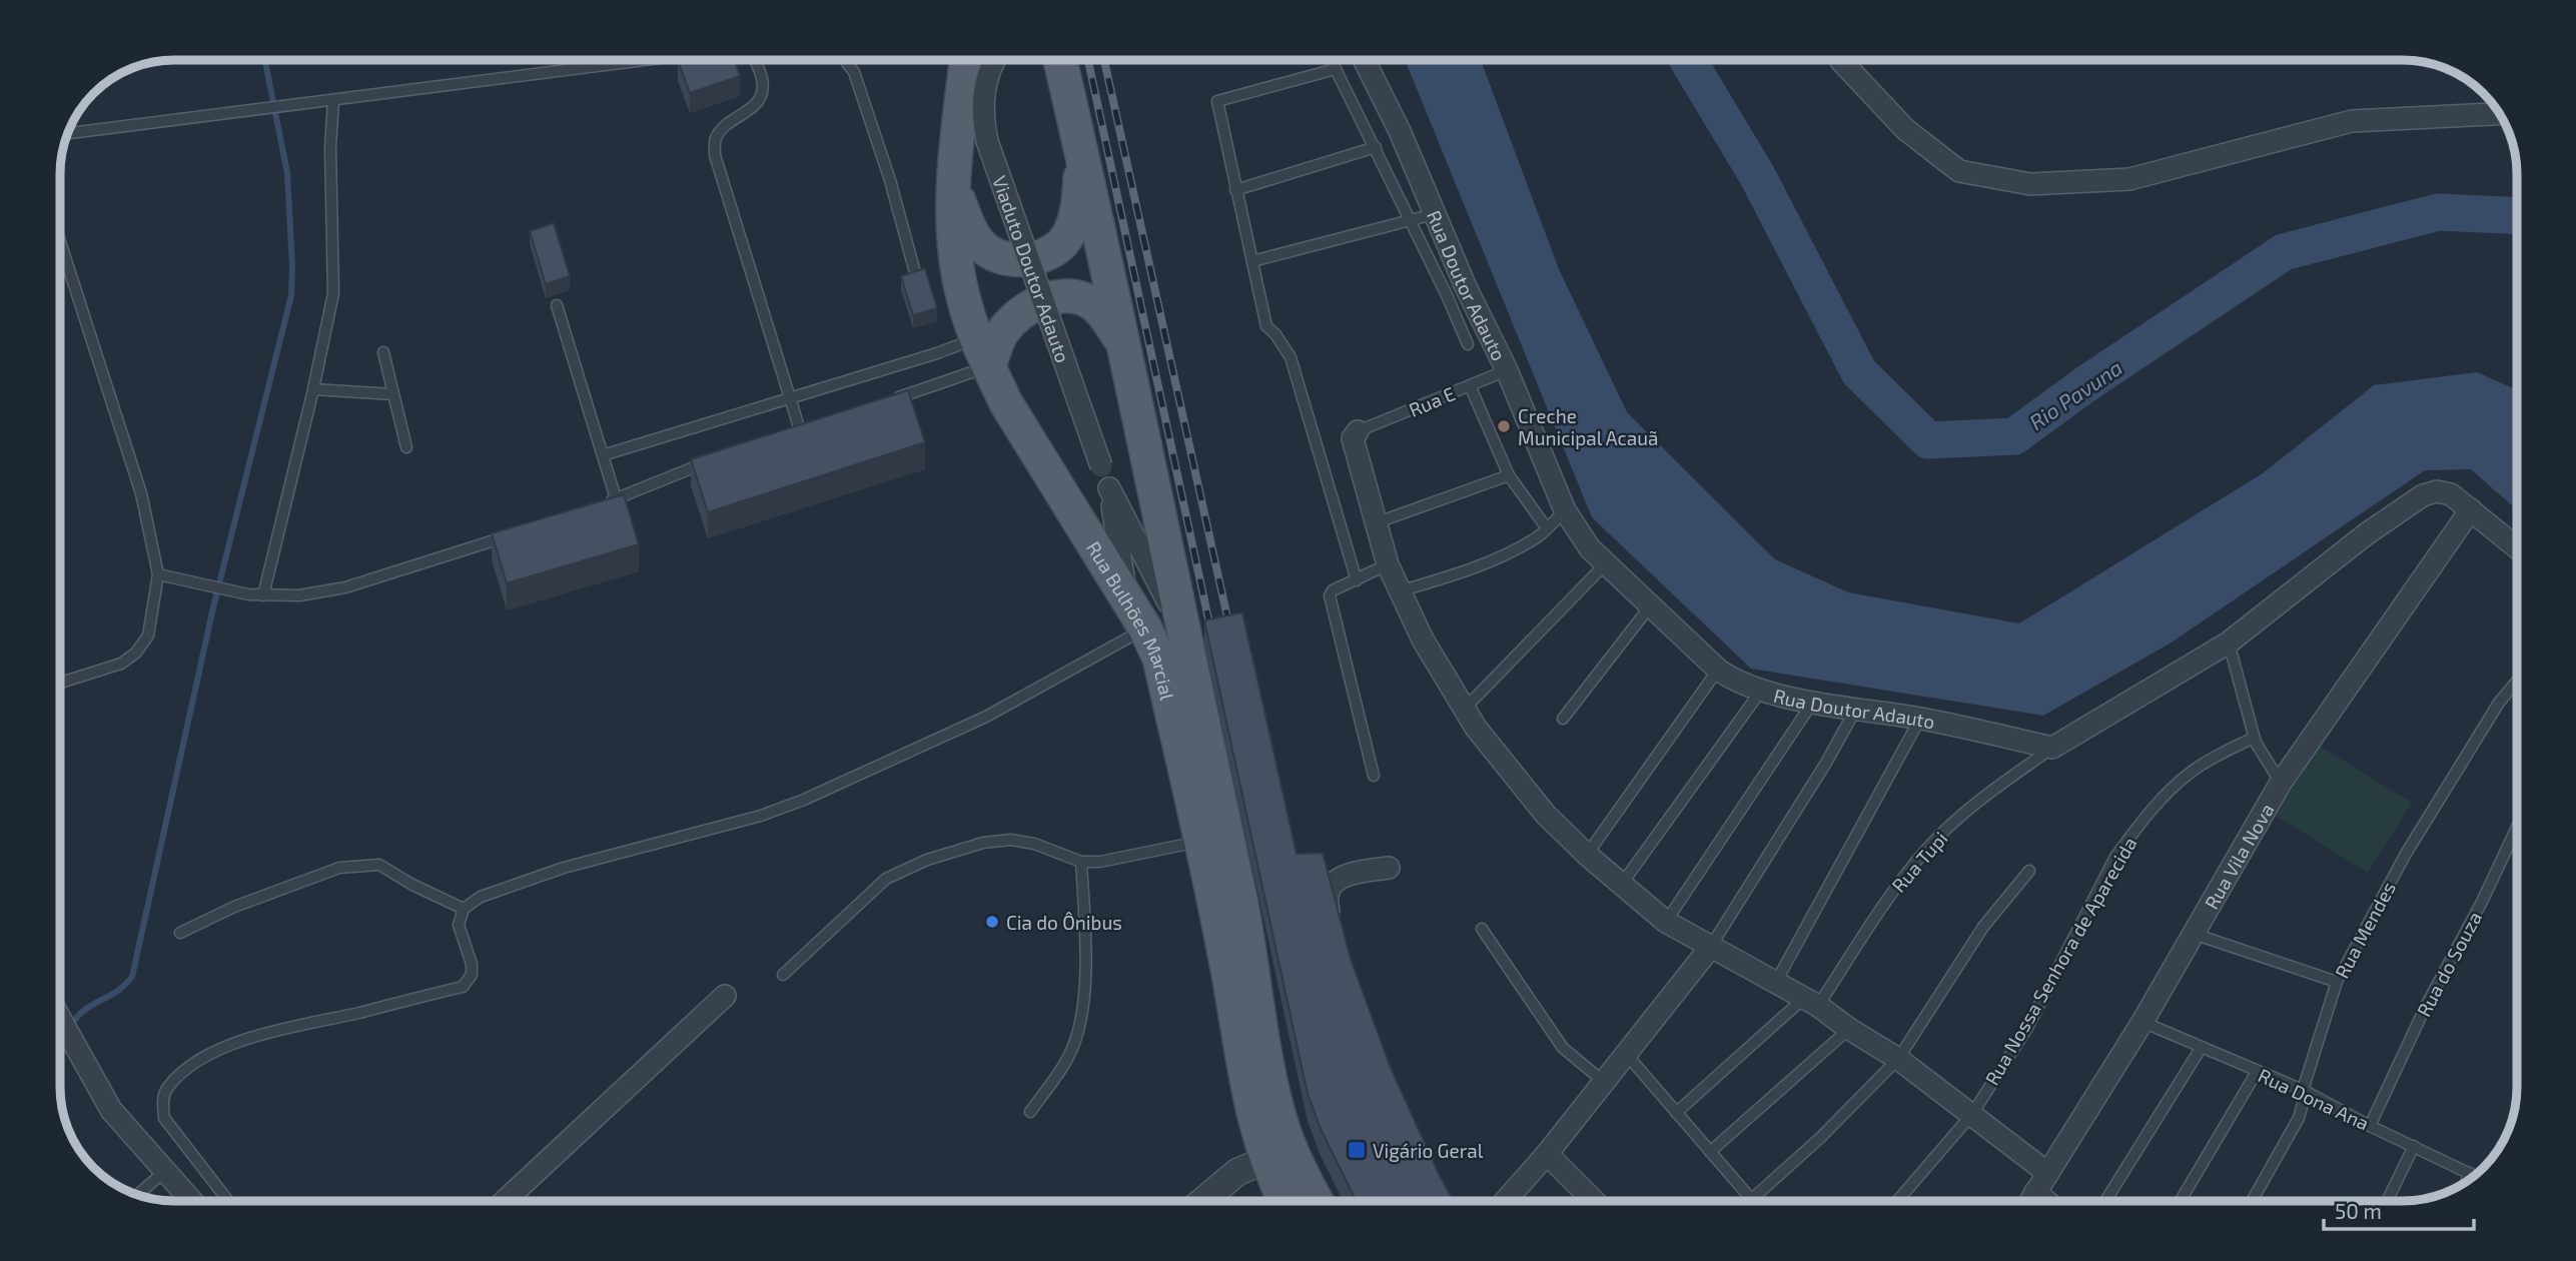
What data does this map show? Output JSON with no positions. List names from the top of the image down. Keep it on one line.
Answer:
{"streets":{"main road":["Rua Bulhões Marcial"],"street":["Viaduto Doutor Adauto","Rua Doutor Adauto","Rua Vila Nova"],"lane":["Rua E","Rua Tupi","Rua Mendes","Rua Nossa Senhora de Aparecida","Rua do Souza","Rua Dona Ana"]},"crossings":[["Viaduto Doutor Adauto","Rua Bulhões Marcial"],["Rua Doutor Adauto","Rua E"],["Rua Doutor Adauto","Rua Tupi"],["Rua Vila Nova","Rua Dona Ana"],["Rua Mendes","Rua Dona Ana"],["Rua do Souza","Rua Dona Ana"]],"water":["Rio Pavuna"],"places":{"other":["Creche Municipal Acauã","Cia do Ônibus"],"transit":["Vigário Geral"]},"scale_bar":"50 m"}
